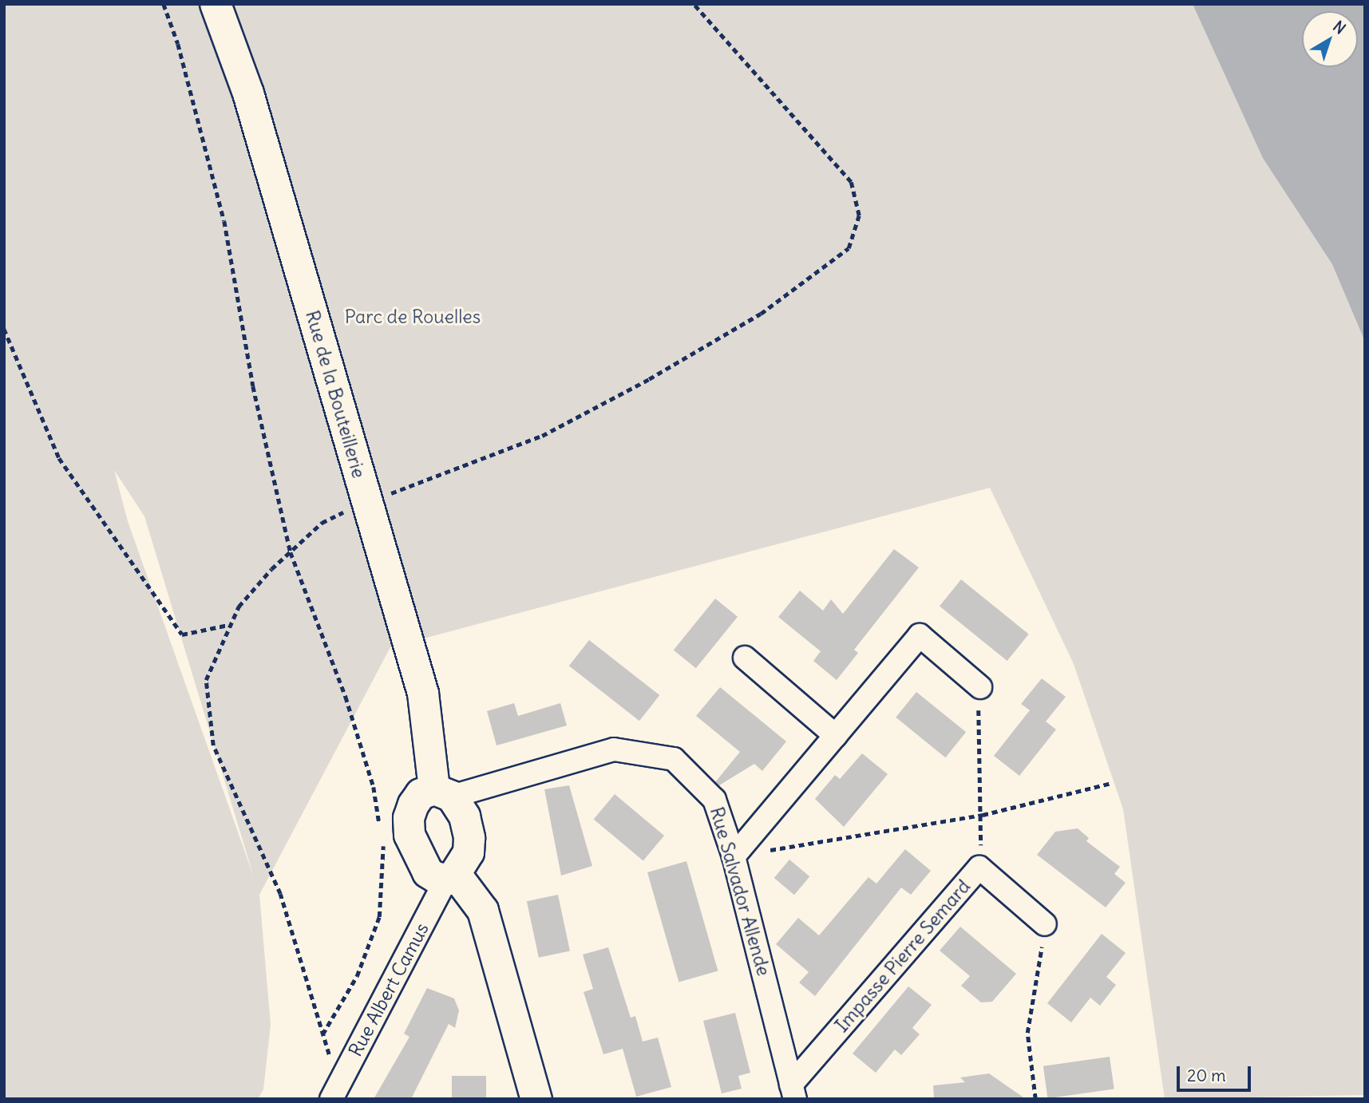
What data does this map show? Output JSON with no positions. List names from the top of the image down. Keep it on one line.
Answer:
{"streets":{"street":["Rue de la Bouteillerie","Rue Salvador Allende","Impasse Pierre Semard","Rue Albert Camus"]},"crossings":[["Rue de la Bouteillerie","Rue Salvador Allende"],["Rue de la Bouteillerie","Rue Albert Camus"],["Rue Salvador Allende","Impasse Pierre Semard"],["Rue Salvador Allende","Rue Albert Camus"]],"parks":["Parc de Rouelles"],"scale_bar":"20 m","north":"top right"}
